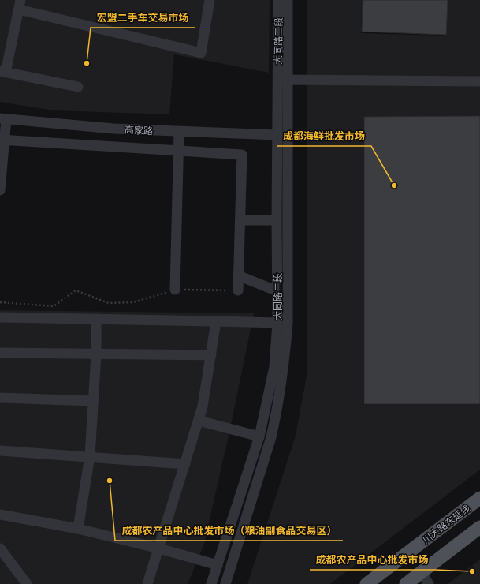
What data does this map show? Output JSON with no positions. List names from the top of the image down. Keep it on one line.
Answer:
{"streets":{"main road":["川大路东延线"],"street":["大同路二段","高家路"]},"crossings":[["大同路二段","高家路"]],"places":["宏盟二手车交易市场","成都海鲜批发市场","成都农产品中心批发市场（粮油副食品交易区）","成都农产品中心批发市场"]}
